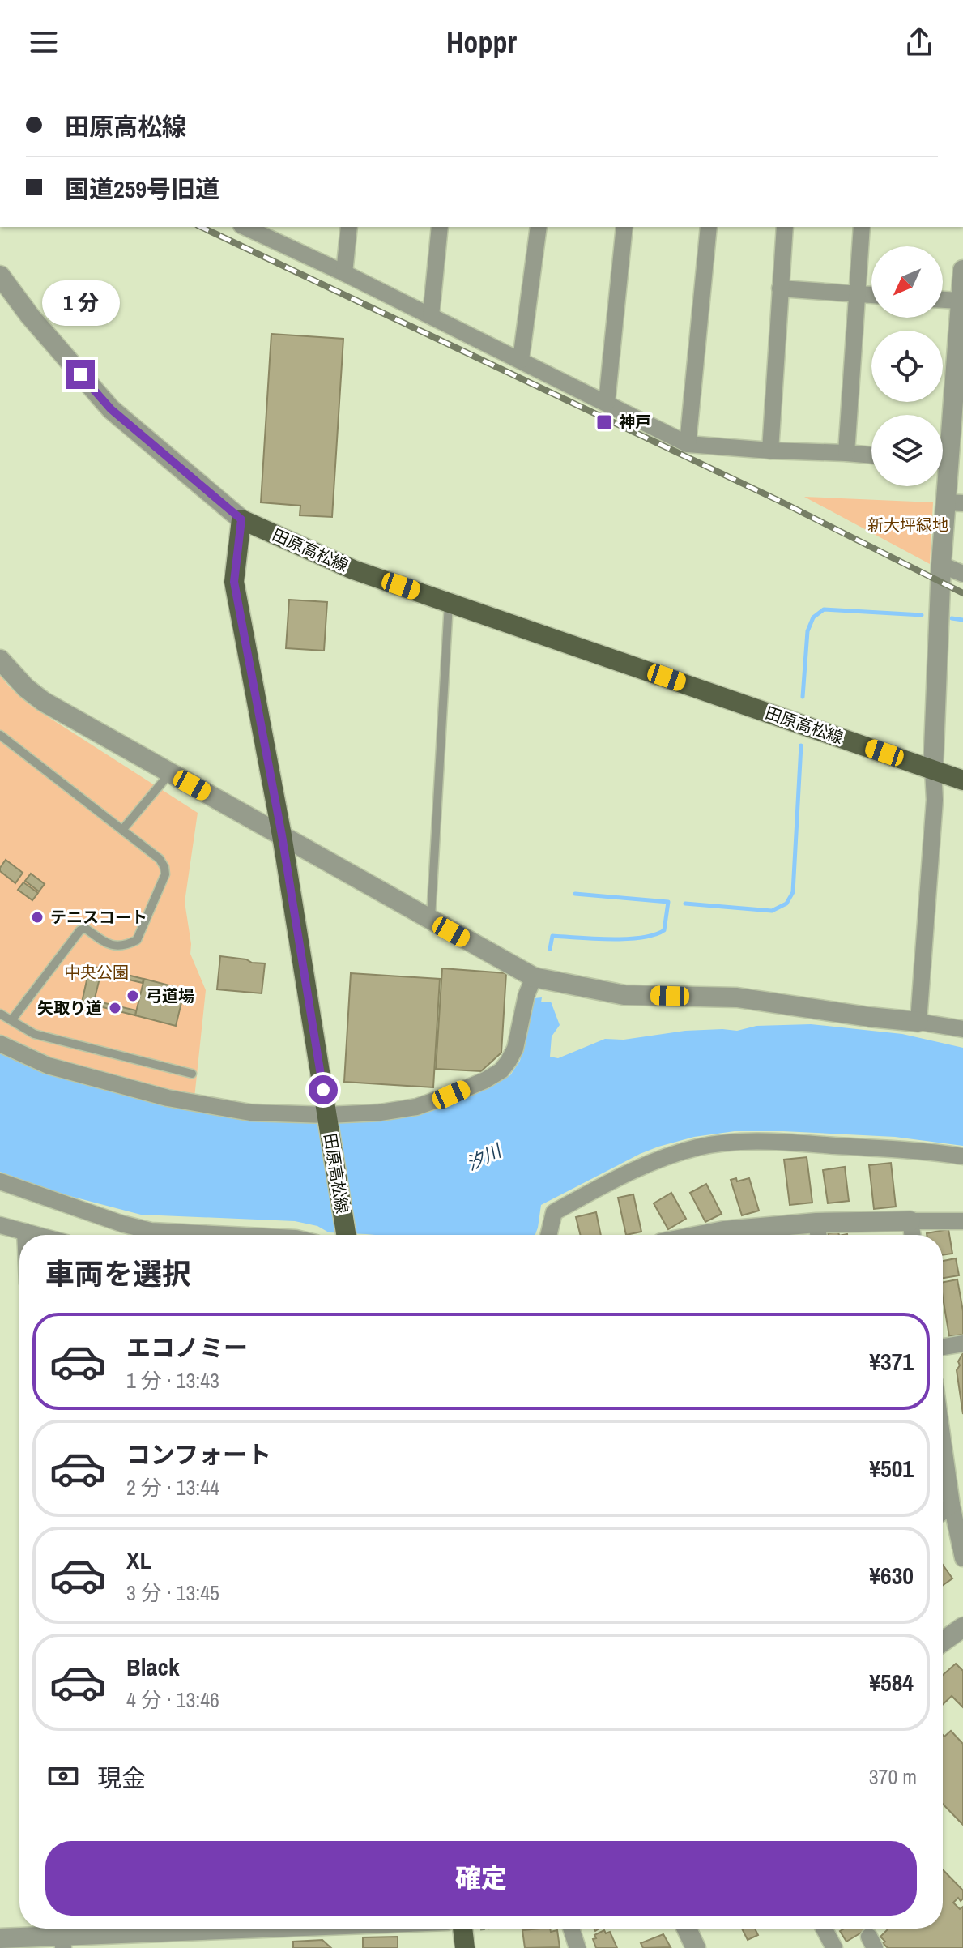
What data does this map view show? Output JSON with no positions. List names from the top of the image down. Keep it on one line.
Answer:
{"streets":{"main road":["田原高松線"]},"water":["汐川"],"parks":["新大坪緑地","中央公園"],"places":{"transit":["神戸"],"other":["テニスコート","弓道場","矢取り道"]},"north":"bottom left","page":{"header":"Hoppr","banner":["田原高松線","国道259号旧道"],"bubble":"1 分","heading":"車両を選択","list":[{"name":"エコノミー","note":"1 分 · 13:43","value":"¥371"},{"name":"コンフォート","note":"2 分 · 13:44","value":"¥501"},{"name":"XL","note":"3 分 · 13:45","value":"¥630"},{"name":"Black","note":"4 分 · 13:46","value":"¥584"}],"pay":["現金","370 m"],"buttons":"確定"}}
